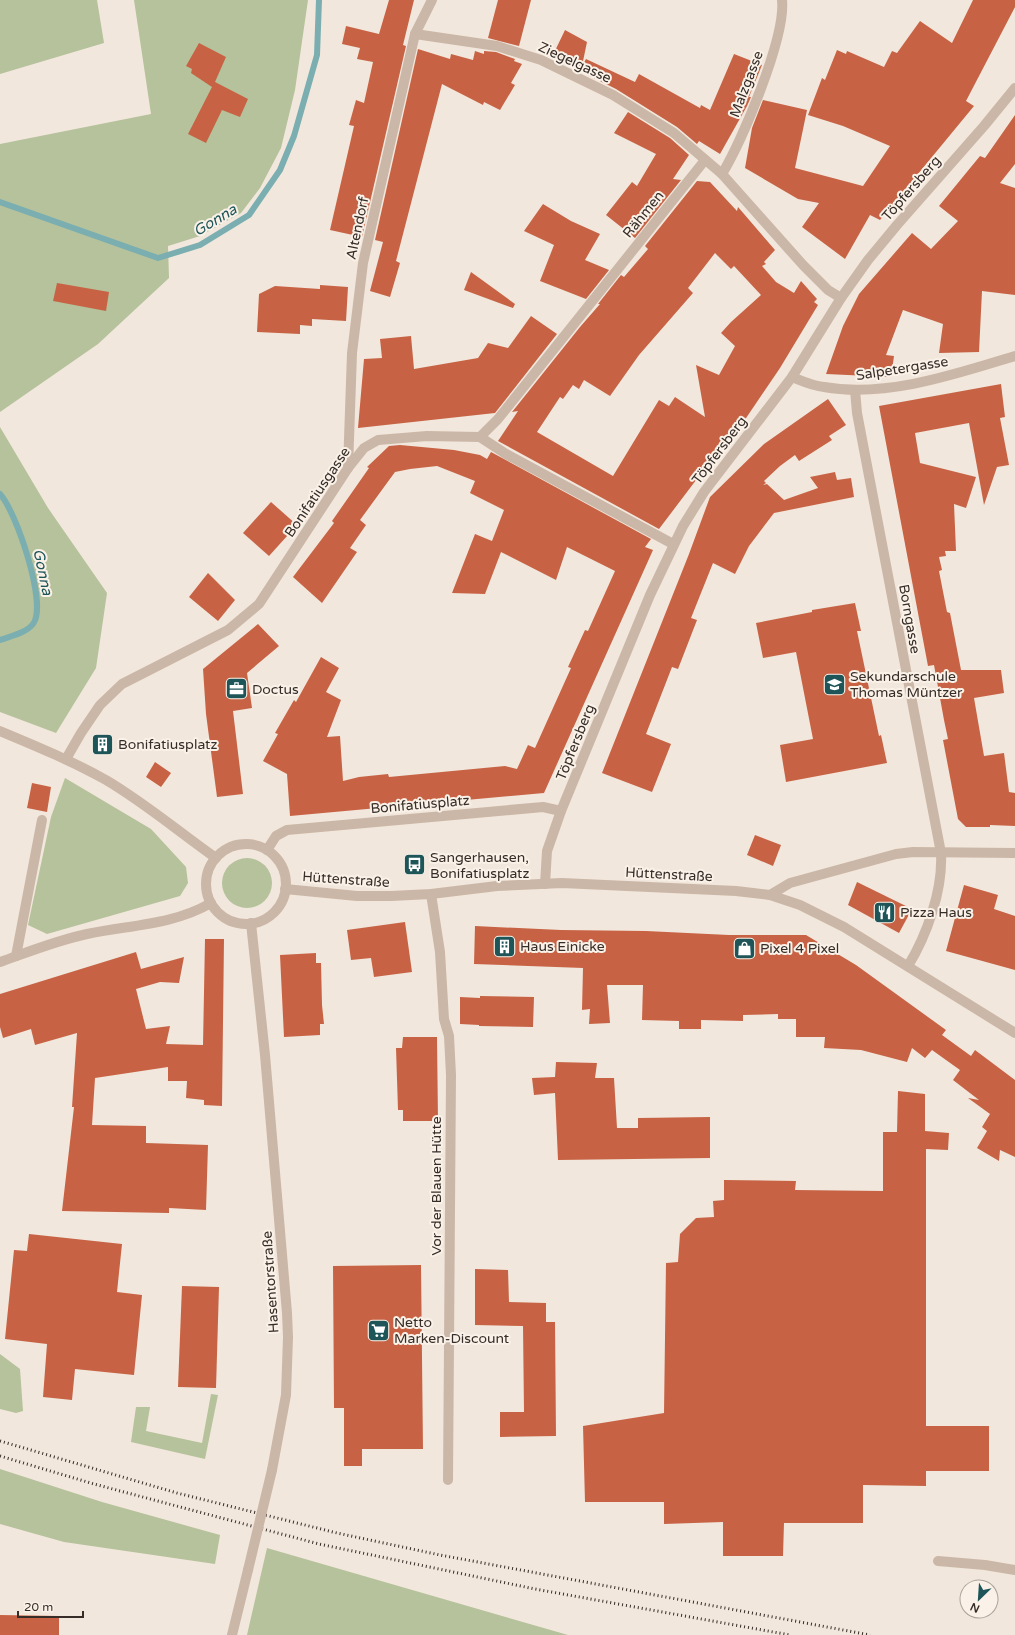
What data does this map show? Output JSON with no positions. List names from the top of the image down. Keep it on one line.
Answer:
{"streets":{"street":["Ziegelgasse","Malzgasse","Töpfersberg","Rähmen","Altendorf","Salpetergasse","Bonifatiusgasse","Borngasse","Bonifatiusplatz","Hüttenstraße","Vor der Blauen Hütte","Hasentorstraße"]},"crossings":[["Ziegelgasse","Rähmen"],["Ziegelgasse","Altendorf"],["Töpfersberg","Salpetergasse"],["Töpfersberg","Bonifatiusplatz"],["Töpfersberg","Hüttenstraße"],["Rähmen","Bonifatiusgasse"],["Altendorf","Bonifatiusgasse"],["Salpetergasse","Borngasse"],["Borngasse","Hüttenstraße"],["Bonifatiusplatz","Hüttenstraße"],["Bonifatiusplatz","Hasentorstraße"],["Hüttenstraße","Vor der Blauen Hütte"],["Hüttenstraße","Hasentorstraße"]],"water":["Gonna"],"places":{"school or university":["Sekundarschule Thomas Müntzer"],"office":["Doctus"],"building":["Bonifatiusplatz","Haus Einicke"],"bus stop":["Sangerhausen, Bonifatiusplatz"],"restaurant":["Pizza Haus"],"shop":["Pixel 4 Pixel"],"supermarket":["Netto Marken-Discount"]},"scale_bar":"20 m","north":"bottom left"}
